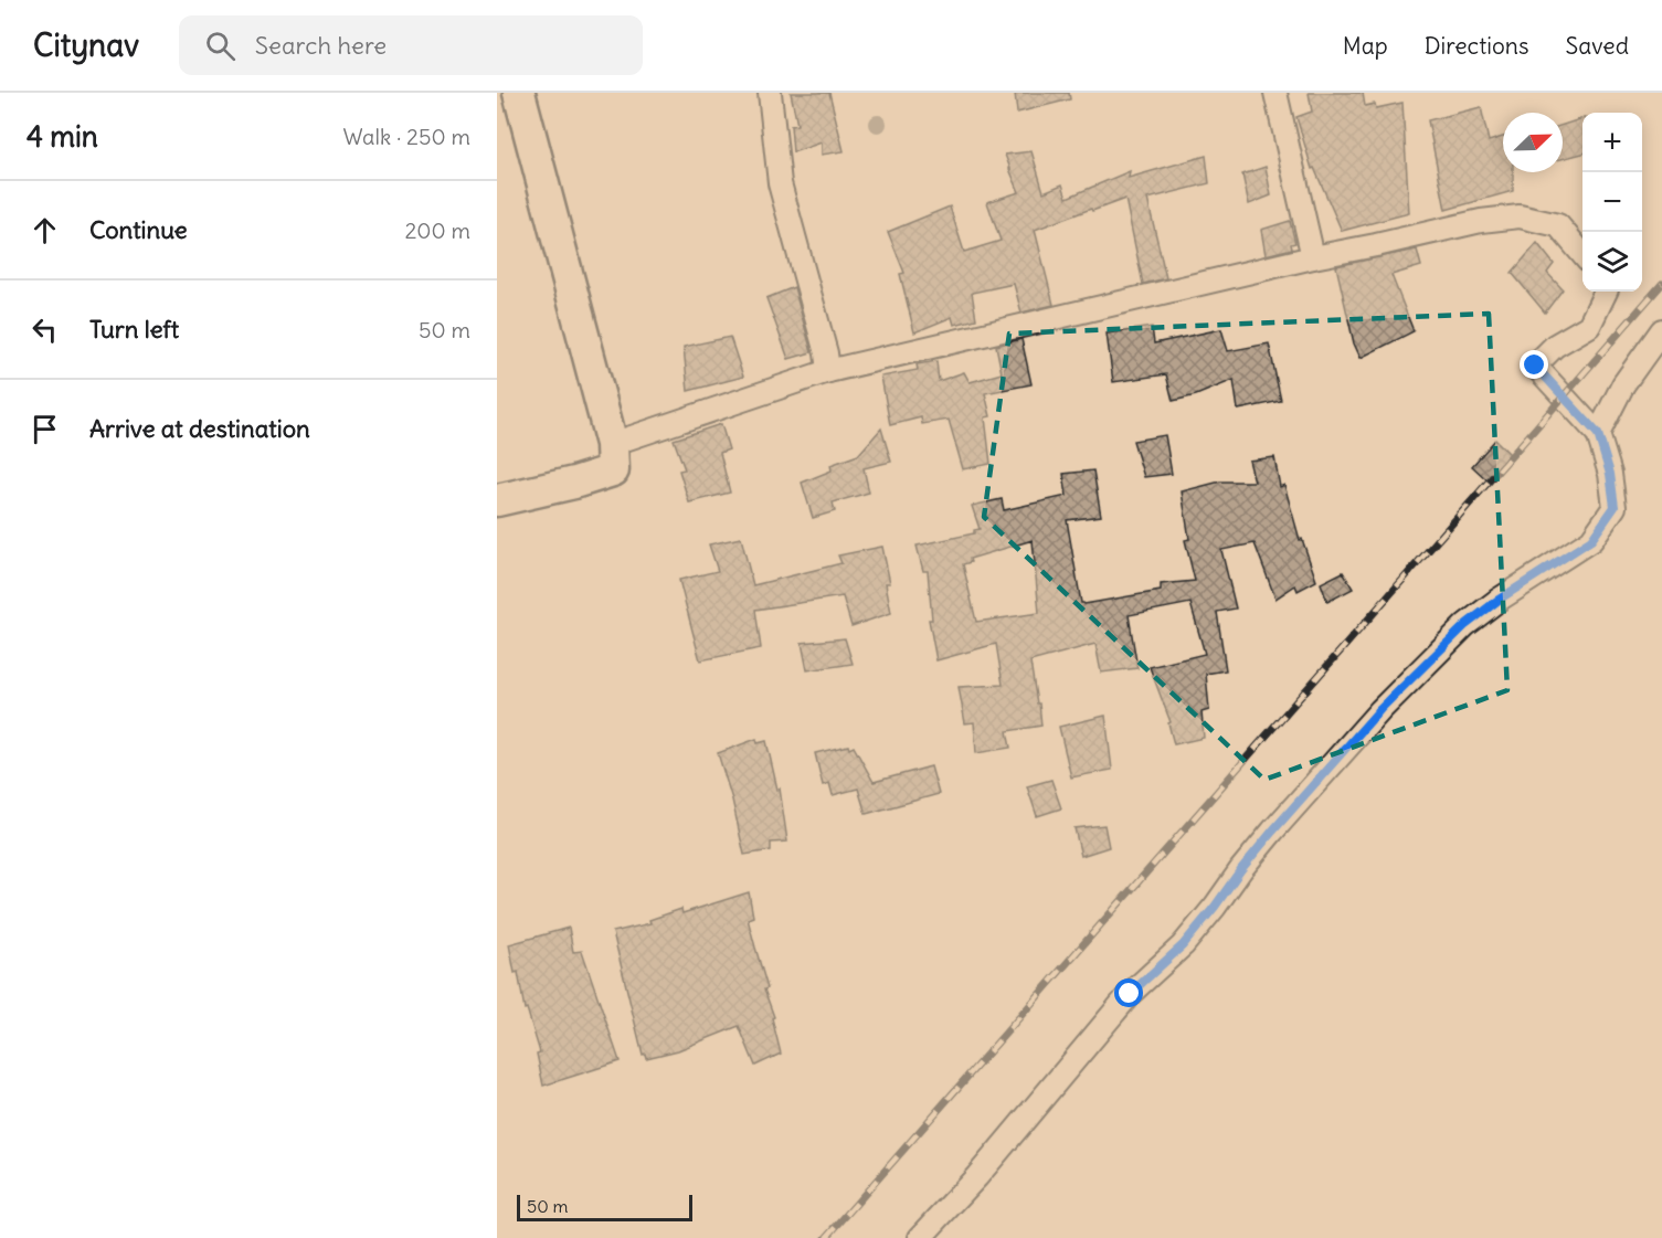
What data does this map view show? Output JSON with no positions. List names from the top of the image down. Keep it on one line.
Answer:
{"scale_bar":"50 m","north":"top right","page":{"header":"Citynav","search":"Search here","nav":["Map","Directions","Saved"],"heading":["4 min","Walk · 250 m"],"map_buttons":["+","−"],"list":[["Continue","200 m"],["Turn left","50 m"],"Arrive at destination"],"scale":"50 m"}}
